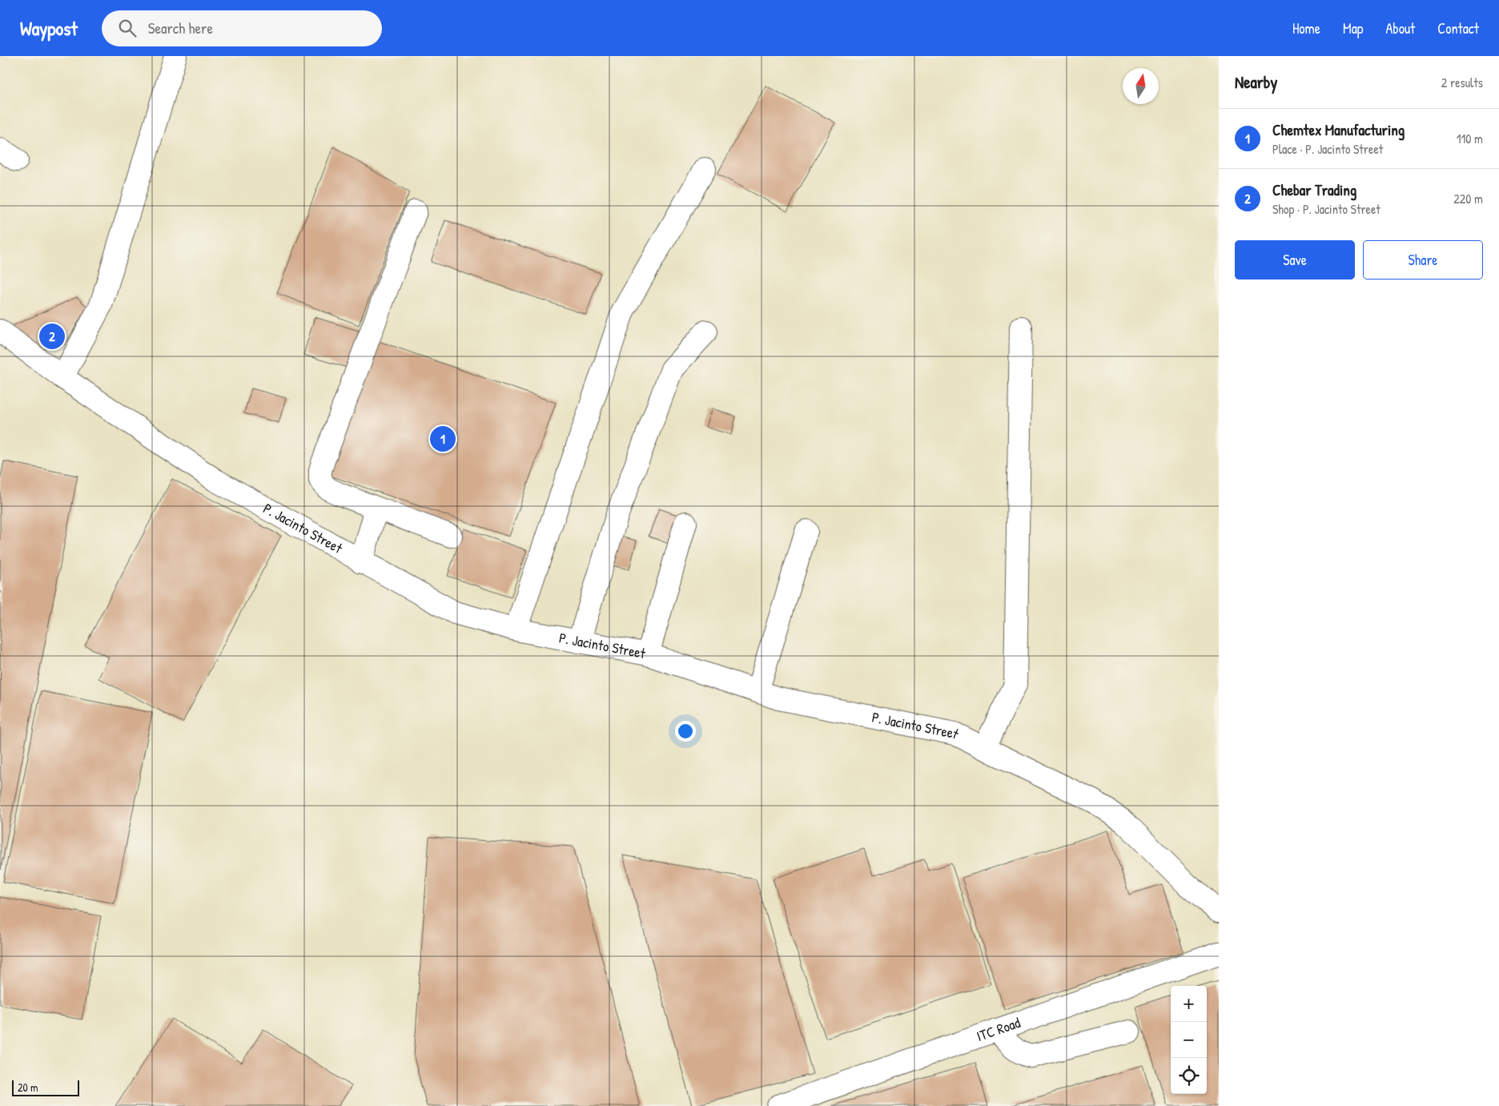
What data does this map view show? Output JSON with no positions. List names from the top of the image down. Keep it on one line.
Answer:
{"streets":{"street":["P. Jacinto Street","ITC Road"]},"scale_bar":"20 m","north":"top","page":{"header":"Waypost","search":"Search here","nav":["Home","Map","About","Contact"],"heading":["Nearby","2 results"],"list":[{"mark":"1","name":"Chemtex Manufacturing","note":"Place · P. Jacinto Street","value":"110 m"},{"mark":"2","name":"Chebar Trading","note":"Shop · P. Jacinto Street","value":"220 m"}],"buttons":["Save","Share"],"pins":["2","1"],"map_buttons":["+","−"],"scale":"20 m"}}
